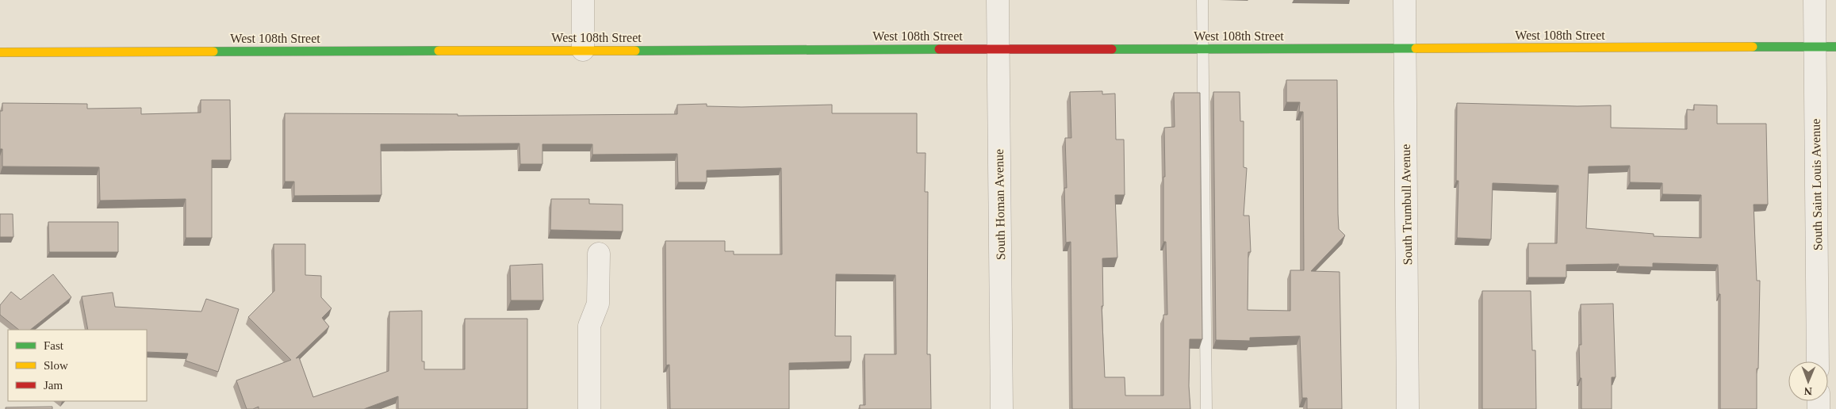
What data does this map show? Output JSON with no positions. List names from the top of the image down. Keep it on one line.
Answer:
{"streets":{"street":["West 108th Street","South Saint Louis Avenue","South Homan Avenue","South Trumbull Avenue"]},"crossings":[["West 108th Street","South Saint Louis Avenue"],["West 108th Street","South Homan Avenue"],["West 108th Street","South Trumbull Avenue"]],"legend":["Fast","Slow","Jam"],"north":"bottom"}
